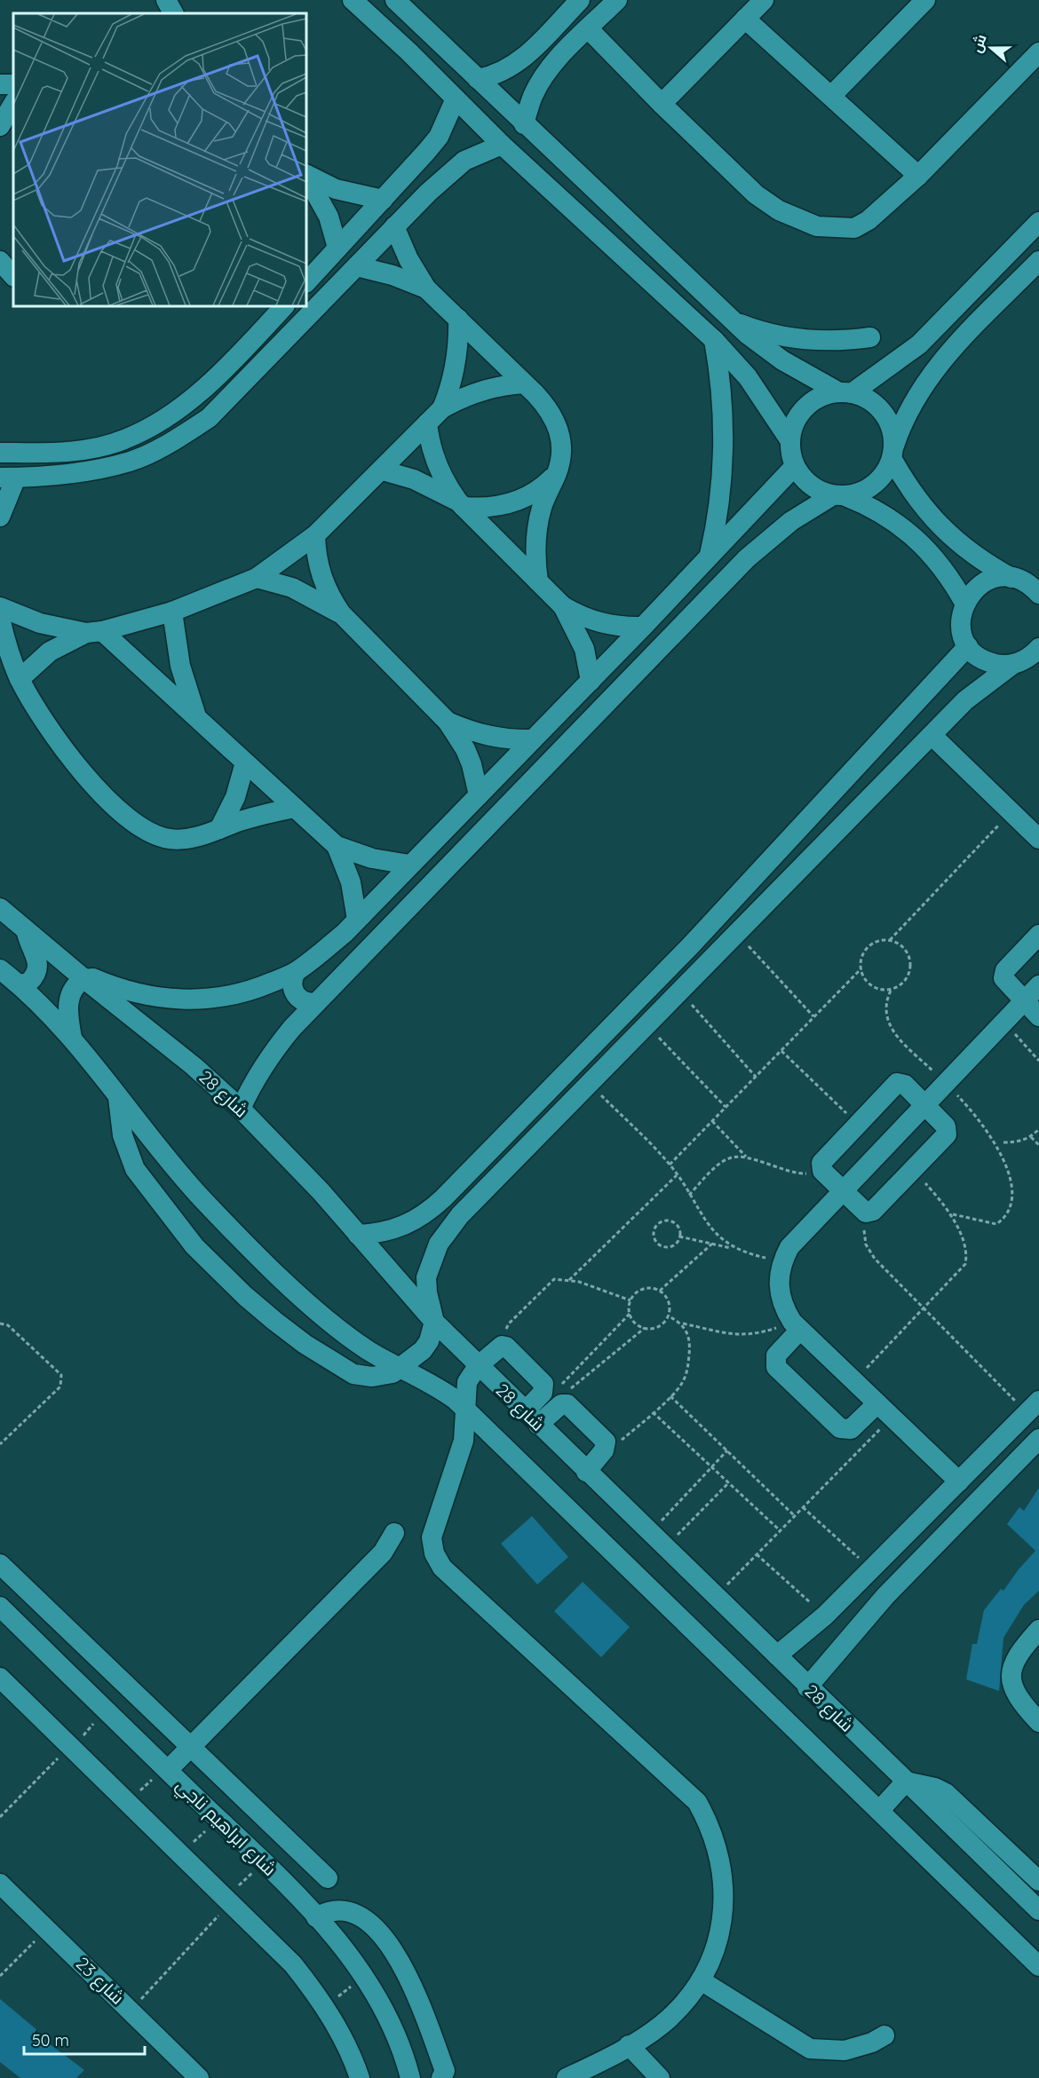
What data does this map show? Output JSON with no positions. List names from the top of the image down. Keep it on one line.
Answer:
{"streets":{"street":["شارع 28","شارع ابراهيم ناجي","شارع 23"]},"scale_bar":"50 m","north":"left"}
